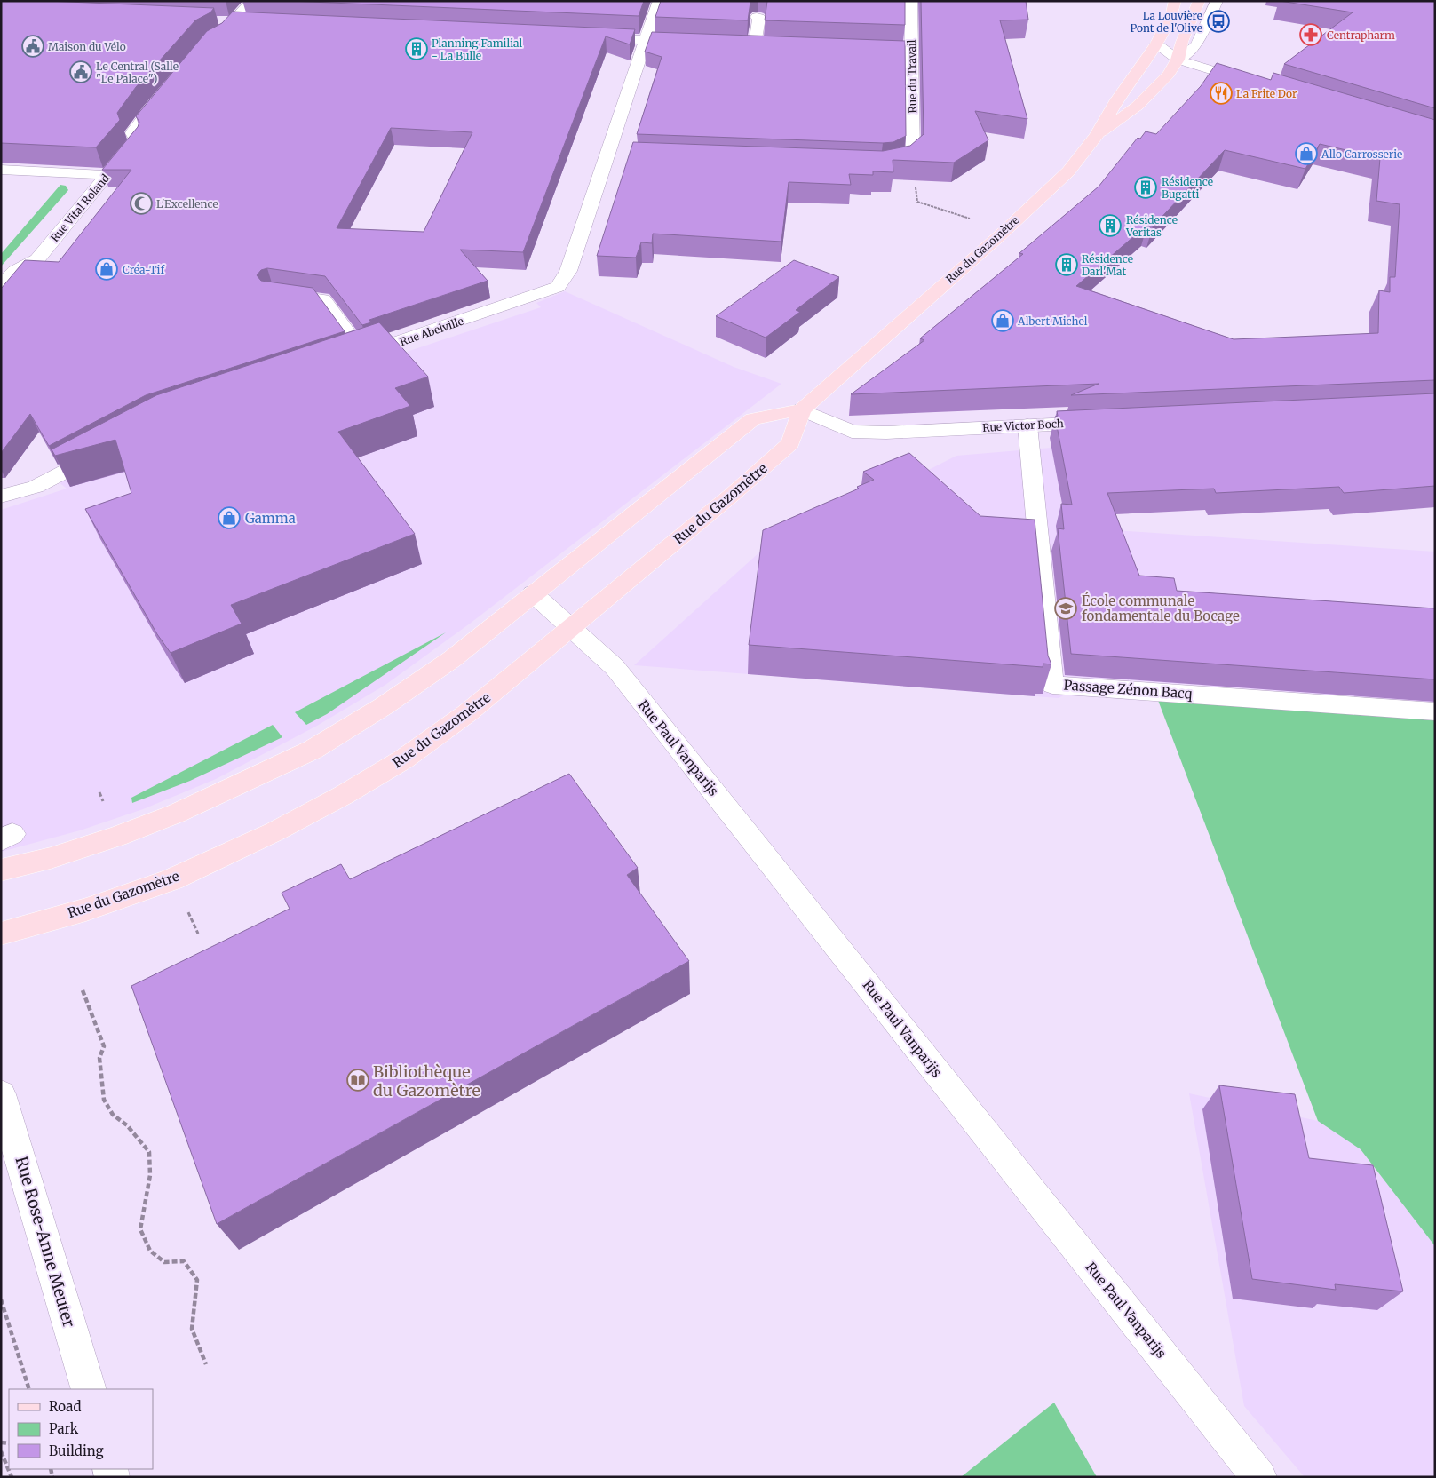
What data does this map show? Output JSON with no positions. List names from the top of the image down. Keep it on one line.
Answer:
{"streets":{"main road":["Rue du Gazomètre"],"street":["Rue du Travail","Rue Vital Roland","Rue Abelville","Rue Victor Boch","Passage Zénon Bacq","Rue Paul Vanparijs","Rue Rose-Anne Meuter"]},"crossings":[["Rue du Gazomètre","Rue Victor Boch"],["Rue du Gazomètre","Rue Paul Vanparijs"],["Rue Victor Boch","Passage Zénon Bacq"]],"places":{"bus stop":["La Louvière Pont de l'Olive"],"pharmacy":["Centrapharm"],"public building":["Maison du Vélo","Le Central (Salle \"Le Palace\")"],"building":["Planning Familial - La Bulle","Résidence Bugatti","Résidence Veritas","Résidence Darl'Mat"],"restaurant":["La Frite Dor"],"shop":["Allo Carrosserie","Créa-Tif","Albert Michel","Gamma"],"mosque":["L'Excellence"],"school or university":["École communale fondamentale du Bocage"],"library":["Bibliothèque du Gazomètre"]},"legend":["Road","Park","Building"]}
